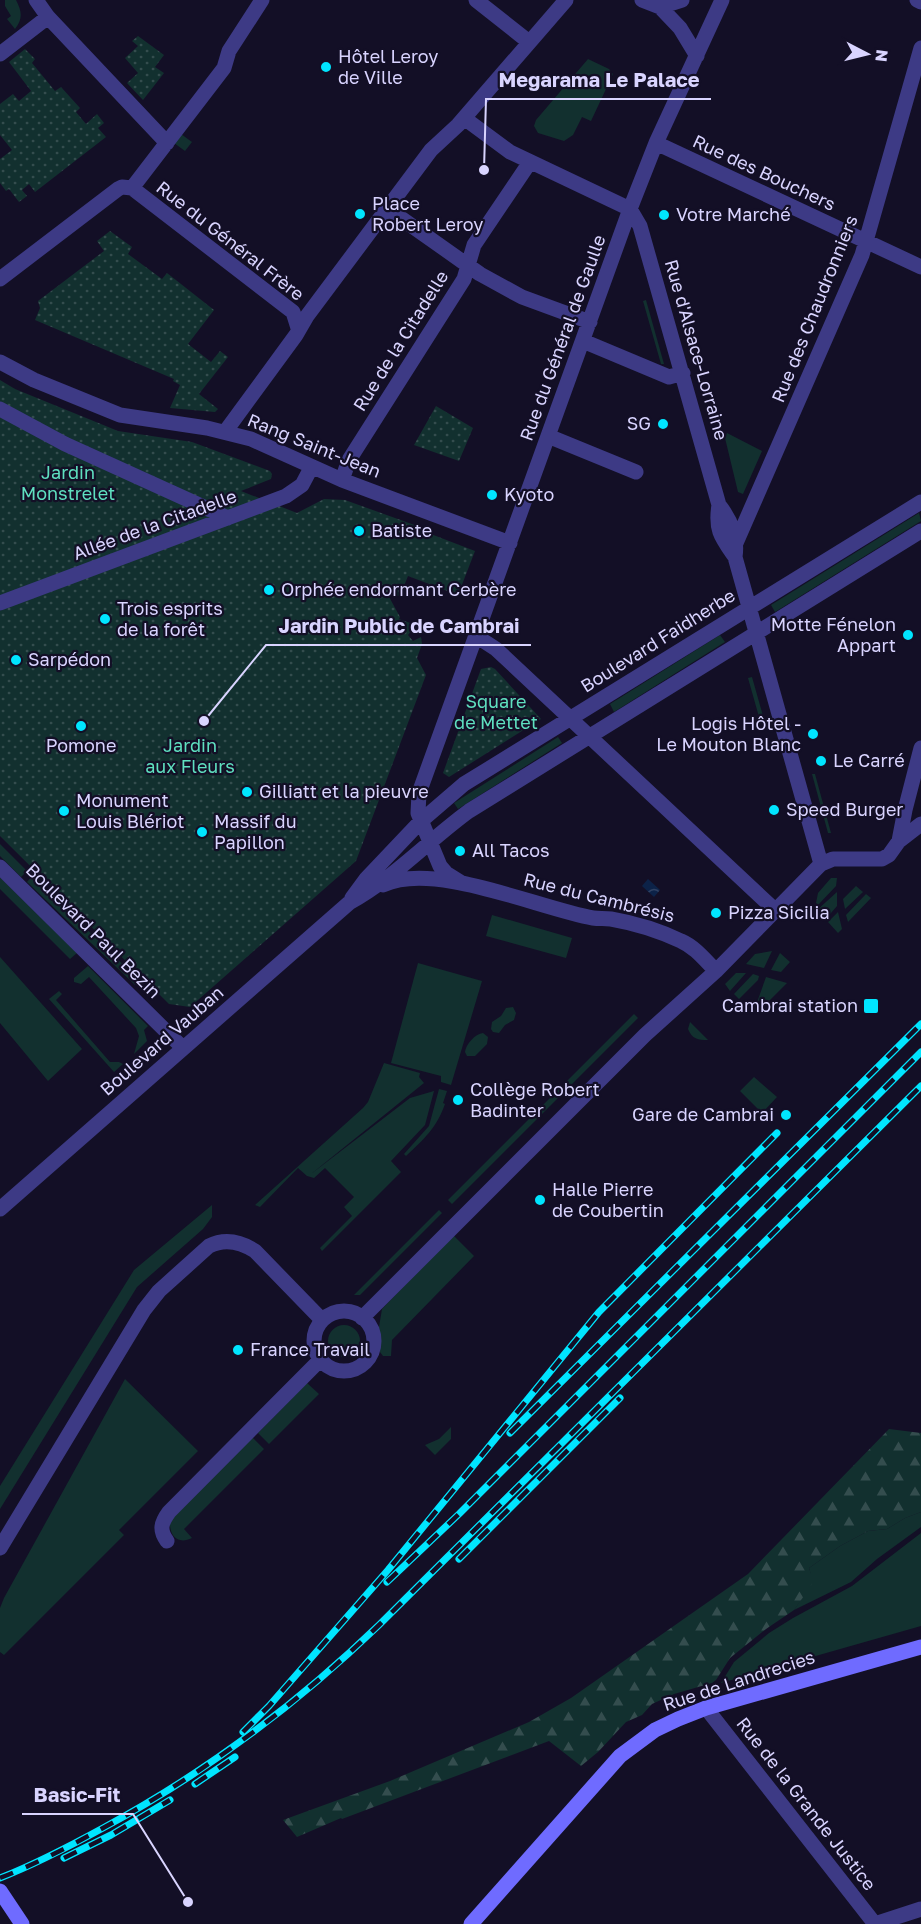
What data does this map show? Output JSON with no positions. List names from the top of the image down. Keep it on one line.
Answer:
{"streets":{"main road":["Rue de Landrecies"],"street":["Rue des Bouchers","Rue du Général Frère","Rue des Chaudronniers","Rue du Général de Gaulle","Rue de la Citadelle","Rue d'Alsace-Lorraine","Rang Saint-Jean","Allée de la Citadelle","Boulevard Faidherbe","Rue du Cambrésis","Boulevard Paul Bezin","Boulevard Vauban","Rue de la Grande Justice"]},"crossings":[["Rue des Bouchers","Rue des Chaudronniers"],["Rue des Bouchers","Rue du Général de Gaulle"],["Rue des Chaudronniers","Rue d'Alsace-Lorraine"],["Rue du Général de Gaulle","Rue d'Alsace-Lorraine"],["Rue du Général de Gaulle","Rang Saint-Jean"],["Rue du Général de Gaulle","Boulevard Faidherbe"],["Rue du Général de Gaulle","Rue du Cambrésis"],["Rue du Général de Gaulle","Boulevard Vauban"],["Rue de la Citadelle","Rang Saint-Jean"],["Rue d'Alsace-Lorraine","Boulevard Faidherbe"],["Rang Saint-Jean","Allée de la Citadelle"],["Boulevard Faidherbe","Rue du Cambrésis"],["Boulevard Faidherbe","Boulevard Vauban"],["Rue du Cambrésis","Boulevard Vauban"],["Boulevard Paul Bezin","Boulevard Vauban"],["Rue de Landrecies","Rue de la Grande Justice"]],"parks":["Jardin Monstrelet","Square de Mettet","Jardin aux Fleurs"],"places":{"other":["Hôtel Leroy de Ville","Megarama Le Palace","Place Robert Leroy","Votre Marché","SG","Kyoto","Batiste","Orphée endormant Cerbère","Trois esprits de la forêt","Motte Fénelon Appart","Sarpédon","Jardin Public de Cambrai","Pomone","Logis Hôtel - Le Mouton Blanc","Le Carré","Gilliatt et la pieuvre","Speed Burger","Monument Louis Blériot","Massif du Papillon","All Tacos","Pizza Sicilia","Collège Robert Badinter","Gare de Cambrai","Halle Pierre de Coubertin","France Travail","Basic-Fit"],"transit":["Cambrai station"]},"north":"right"}
